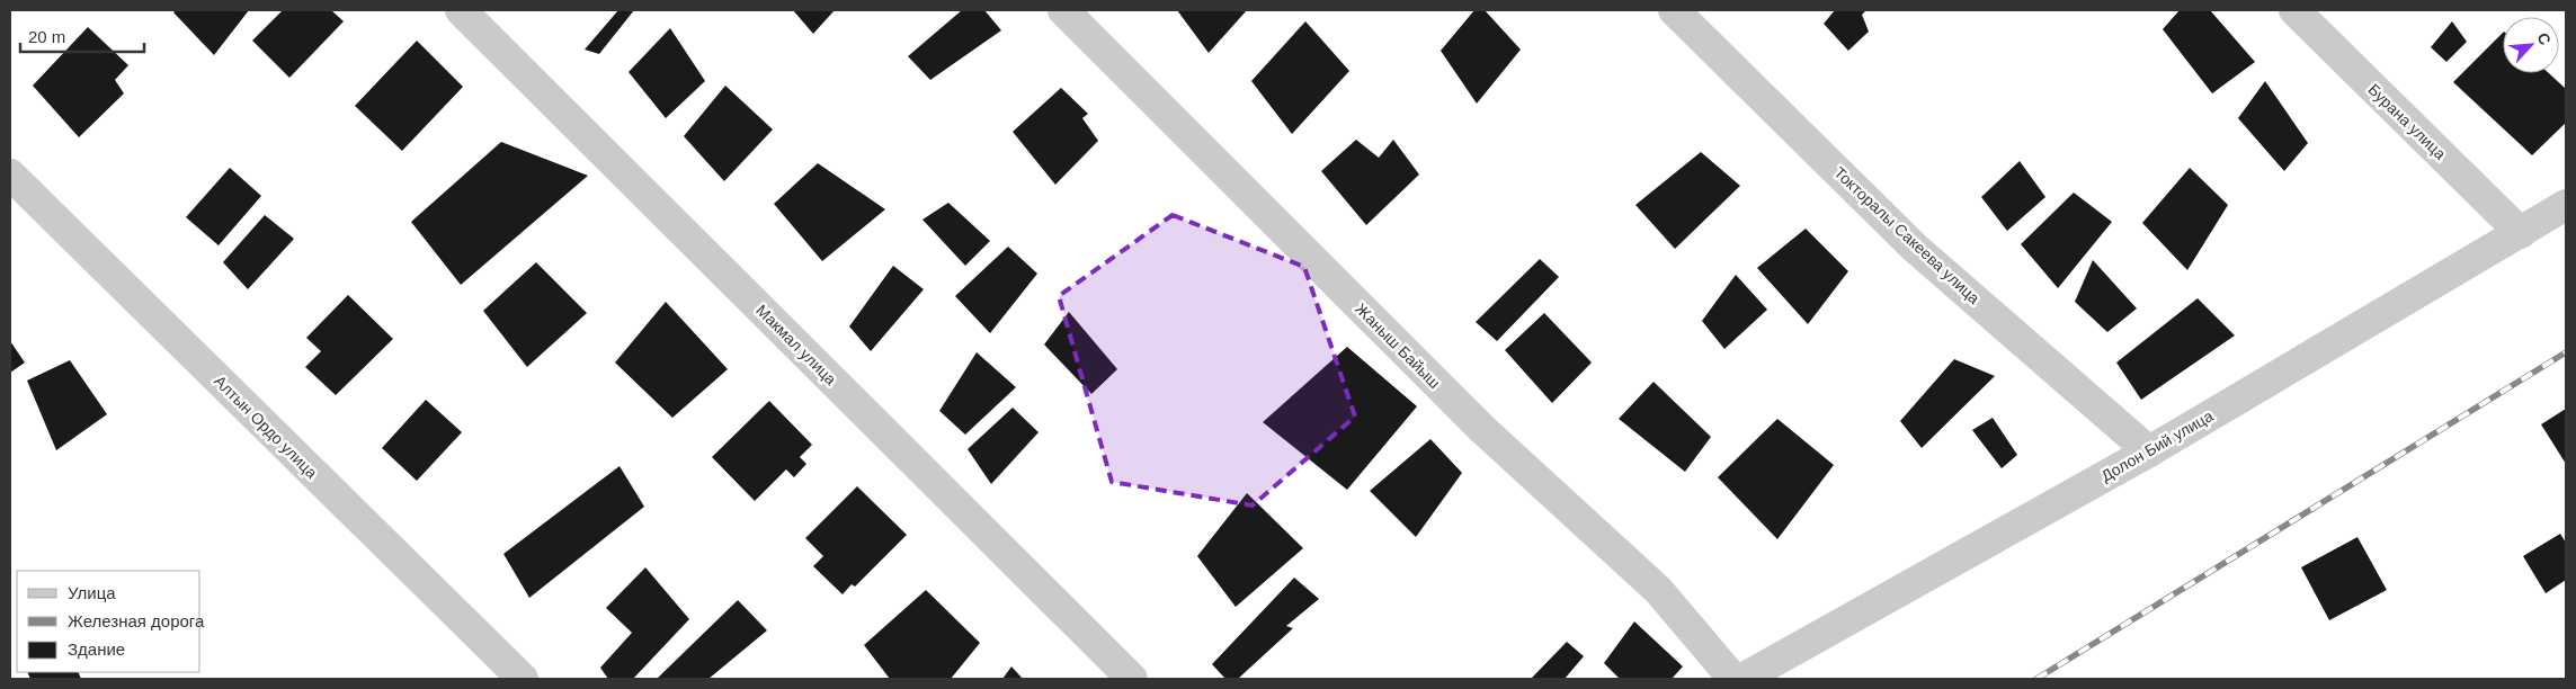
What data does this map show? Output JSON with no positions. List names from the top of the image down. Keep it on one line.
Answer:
{"streets":{"street":["Бурана улица","Токторалы Сакеева улица","Макмал улица","Жаныш Байыш","Алтын Ордо улица","Долон Бий улица"]},"crossings":[["Бурана улица","Долон Бий улица"],["Токторалы Сакеева улица","Долон Бий улица"]],"legend":["Улица","Железная дорога","Здание"],"scale_bar":"20 m","north":"top right"}
